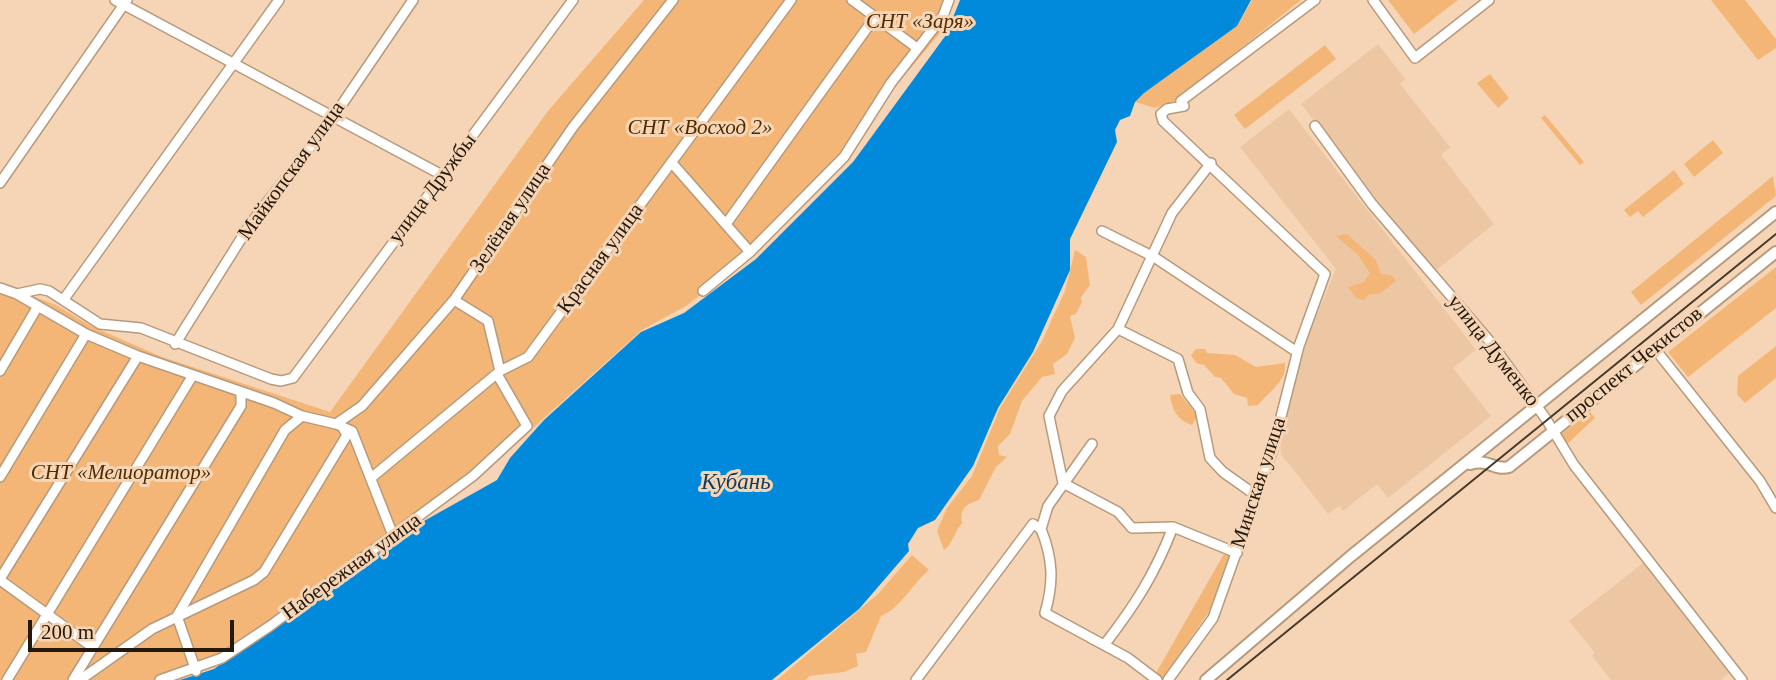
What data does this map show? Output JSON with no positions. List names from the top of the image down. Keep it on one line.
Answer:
{"streets":{"main road":["проспект Чекистов"],"street":["Майкопская улица","улица Дружбы","Зелёная улица","Красная улица","улица Думенко","Минская улица","Набережная улица"]},"crossings":[["Майкопская улица","улица Дружбы"],["Красная улица","Набережная улица"],["улица Думенко","проспект Чекистов"]],"water":["Кубань"],"parks":["СНТ «Заря»","СНТ «Восход 2»","СНТ «Мелиоратор»"],"scale_bar":"200 m"}
